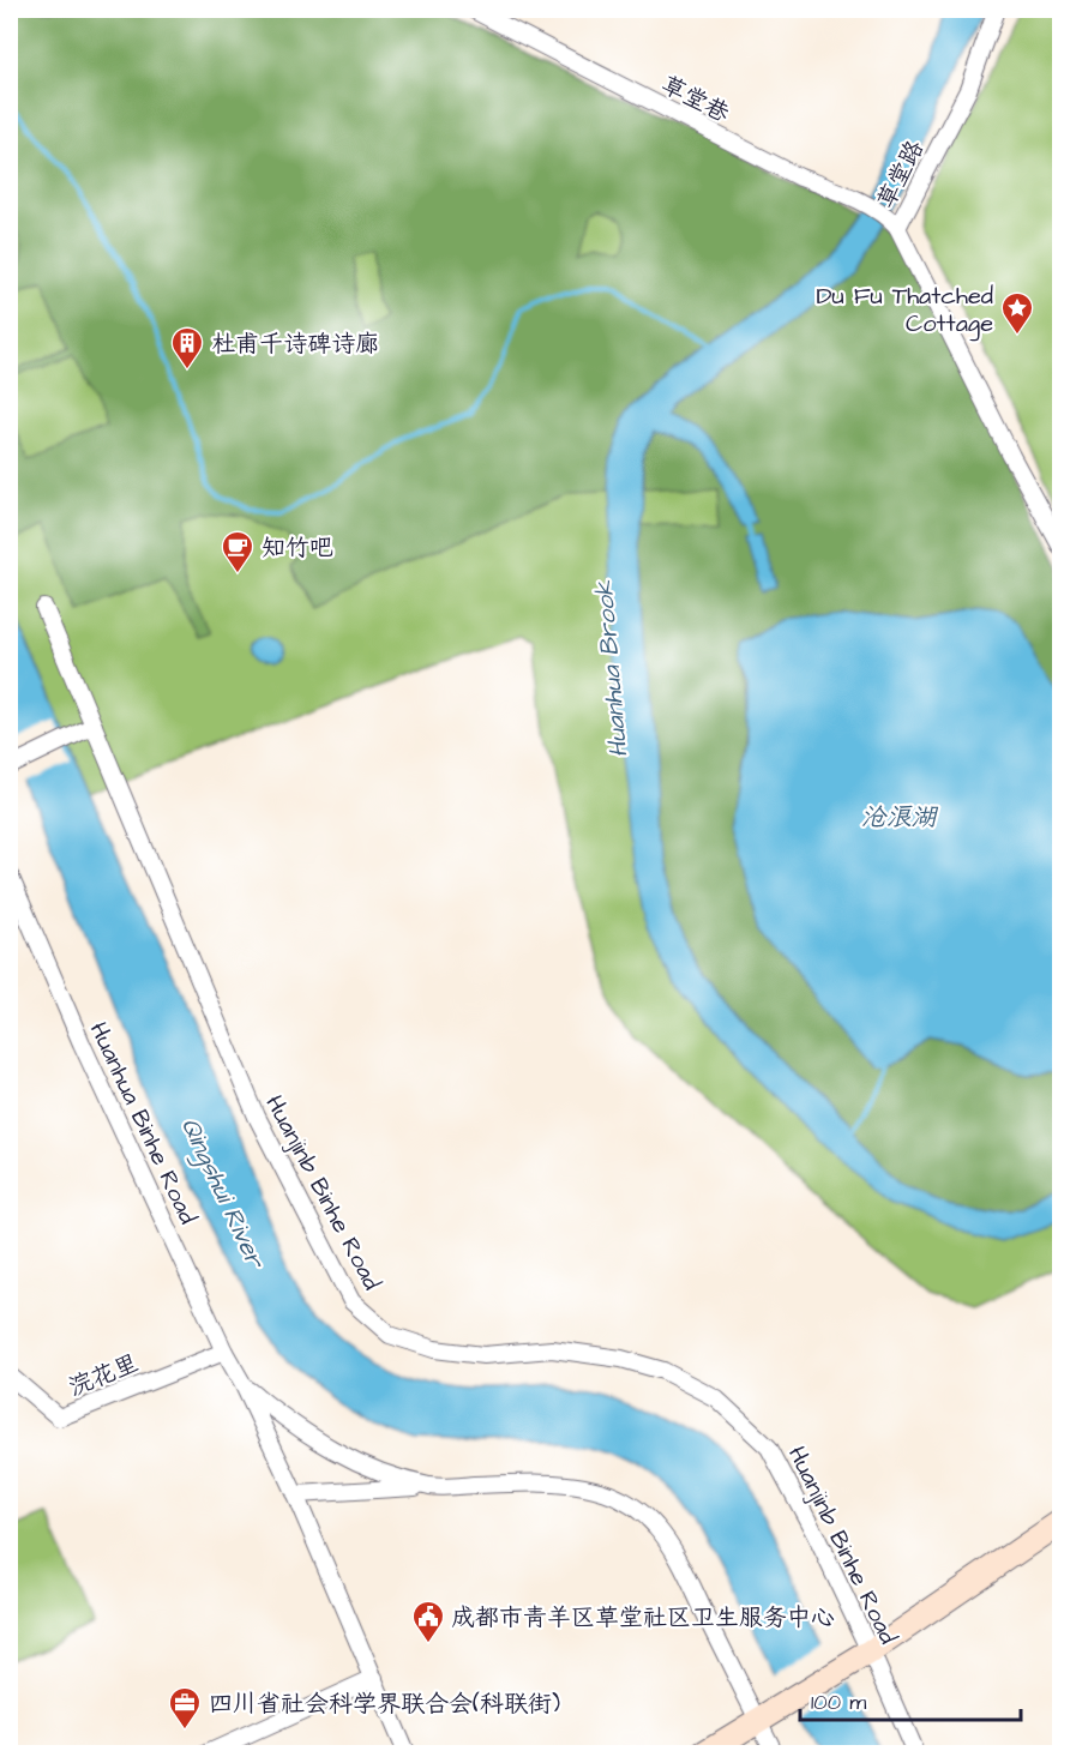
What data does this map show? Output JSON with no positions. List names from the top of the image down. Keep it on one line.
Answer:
{"streets":{"street":["草堂巷","草堂路","Huanhua Binhe Road","Huanjinb Binhe Road","浣花里"]},"crossings":[["草堂巷","草堂路"],["Huanhua Binhe Road","浣花里"]],"water":["Huanhua Brook","沧浪湖","Qingshui River"],"places":{"place":["Du Fu Thatched Cottage"],"building":["杜甫千诗碑诗廊"],"cafe":["知竹吧"],"public building":["成都市青羊区草堂社区卫生服务中心"],"office":["四川省社会科学界联合会(科联街)"]},"scale_bar":"100 m"}
